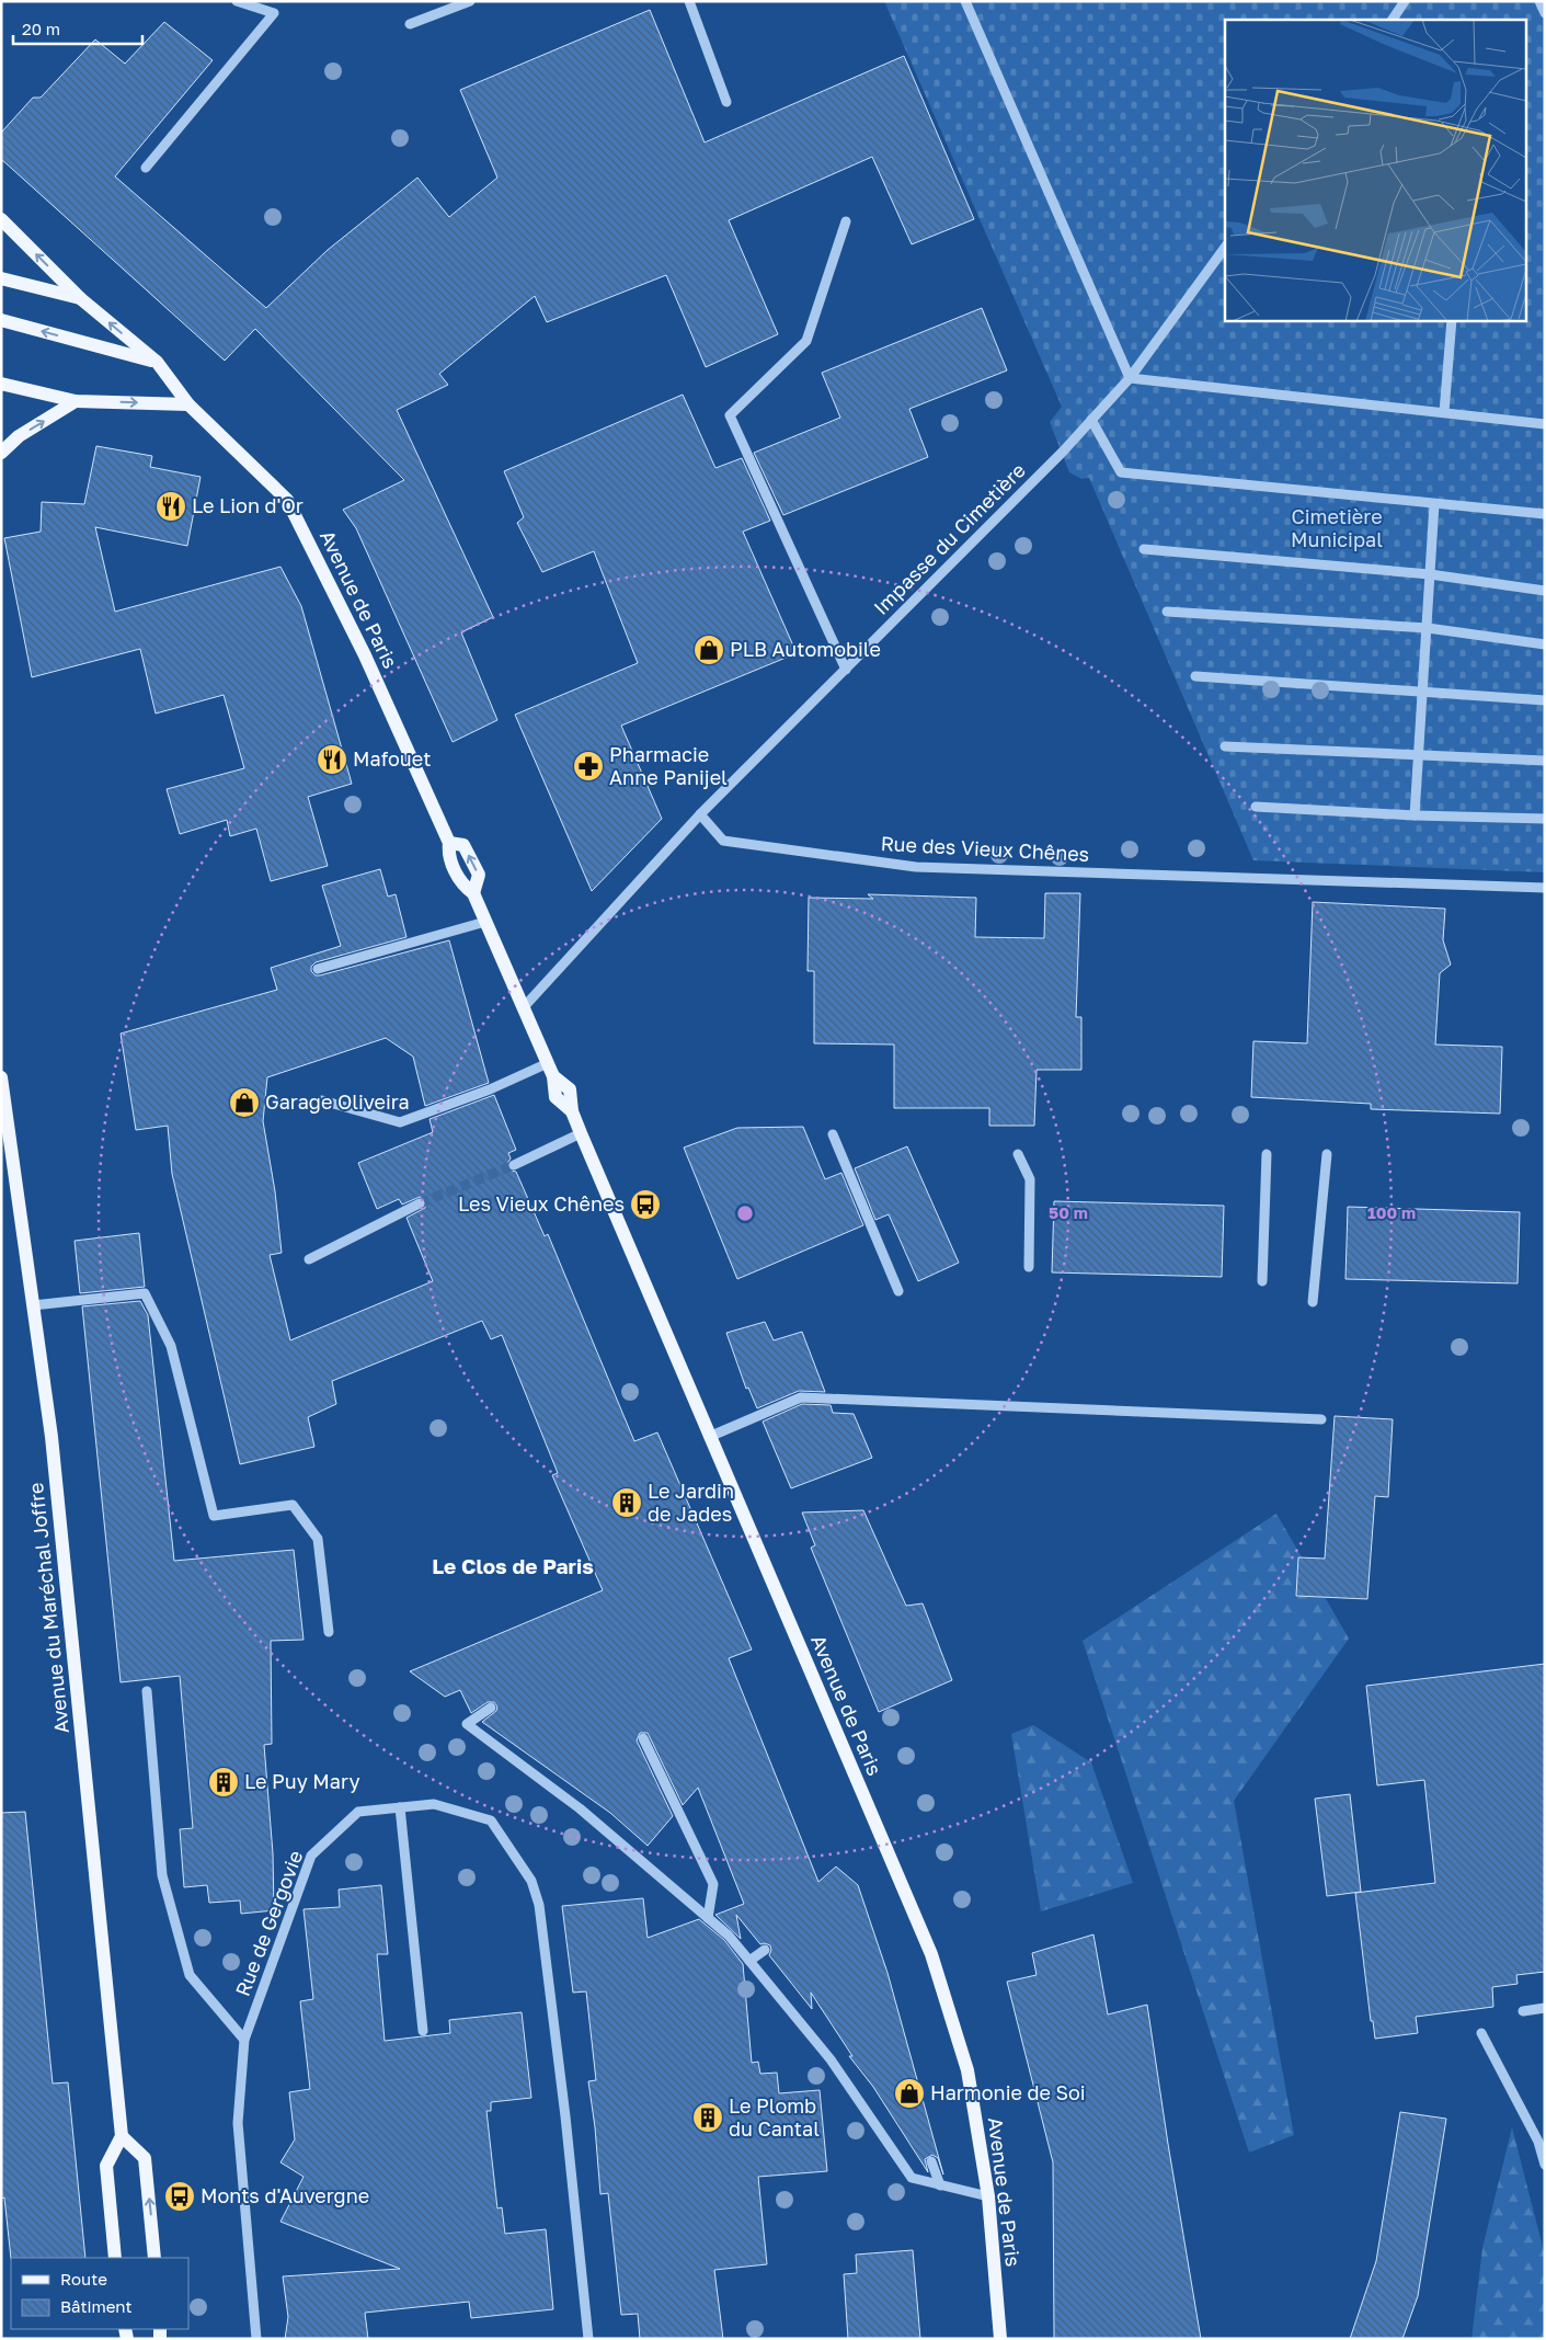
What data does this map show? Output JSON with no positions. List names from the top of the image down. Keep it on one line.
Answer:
{"streets":{"main road":["Avenue de Paris","Avenue du Maréchal Joffre"],"street":["Impasse du Cimetière","Rue des Vieux Chênes","Rue de Gergovie"]},"crossings":[["Impasse du Cimetière","Rue des Vieux Chênes"]],"districts":["Le Clos de Paris"],"parks":["Cimetière Municipal"],"places":{"restaurant":["Le Lion d'Or","Mafouet"],"shop":["PLB Automobile","Garage Oliveira","Harmonie de Soi"],"pharmacy":["Pharmacie Anne Panijel"],"bus stop":["Les Vieux Chênes","Monts d'Auvergne"],"building":["Le Jardin de Jades","Le Puy Mary","Le Plomb du Cantal"]},"legend":["Route","Bâtiment"],"scale_bar":"20 m","rings":["50 m","100 m"]}
